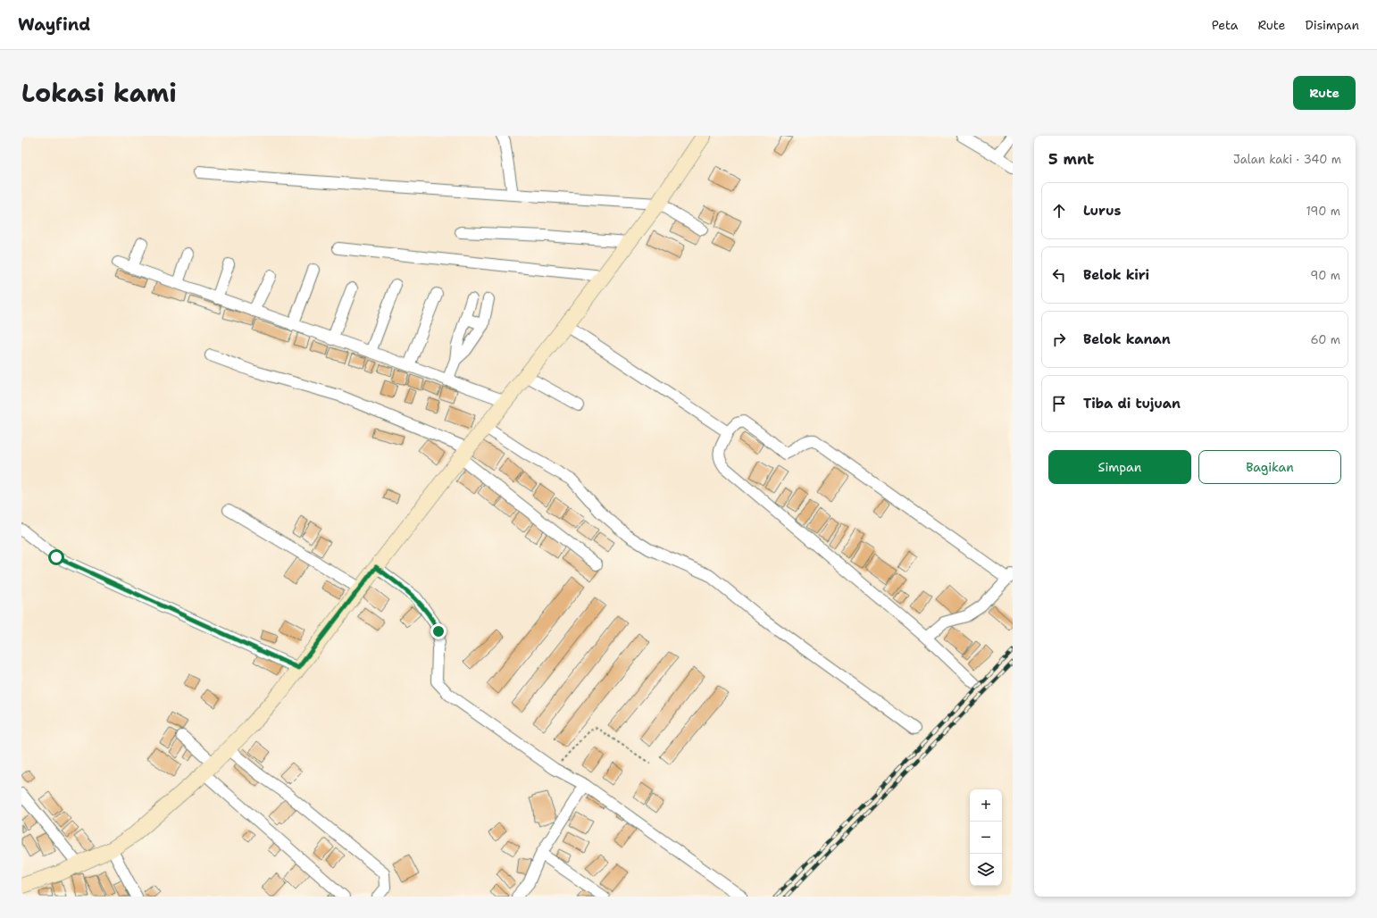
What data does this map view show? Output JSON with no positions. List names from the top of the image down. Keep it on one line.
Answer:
{"page":{"header":"Wayfind","nav":["Peta","Rute","Disimpan"],"title":"Lokasi kami","buttons":["Rute",["Simpan","Bagikan"]],"heading":["5 mnt","Jalan kaki · 340 m"],"list":[["Lurus","190 m"],["Belok kiri","90 m"],["Belok kanan","60 m"],"Tiba di tujuan"],"map_buttons":["+","−"]}}
